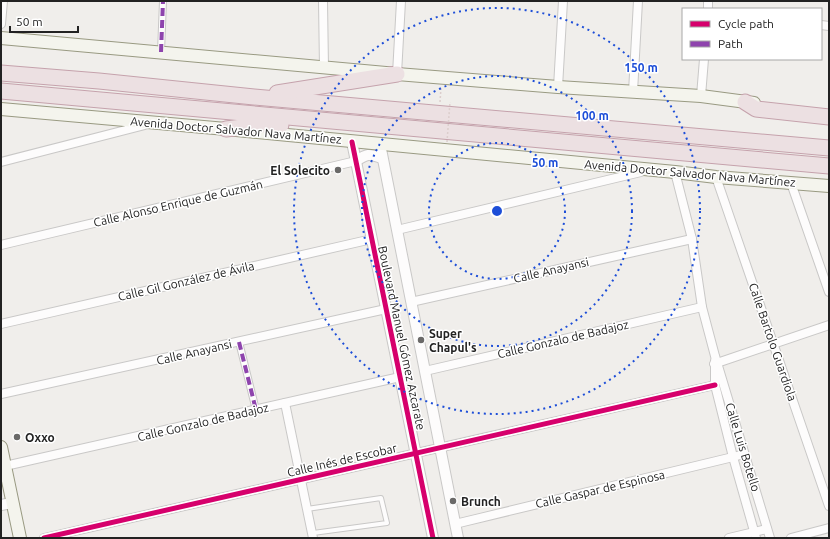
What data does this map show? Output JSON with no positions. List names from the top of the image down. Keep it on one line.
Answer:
{"streets":{"highway":["Avenida Doctor Salvador Nava Martínez"],"street":["Calle Alonso Enrique de Guzmán","Calle Anayansi","Calle Gil González de Ávila","Boulevard Manuel Gómez Azcarate","Calle Gonzalo de Badajoz","Calle Bartolo Guardiola","Calle Luis Botello","Calle Inés de Escobar","Calle Gaspar de Espinosa"]},"crossings":[["Avenida Doctor Salvador Nava Martínez","Boulevard Manuel Gómez Azcarate"],["Avenida Doctor Salvador Nava Martínez","Calle Bartolo Guardiola"],["Avenida Doctor Salvador Nava Martínez","Calle Luis Botello"],["Calle Alonso Enrique de Guzmán","Boulevard Manuel Gómez Azcarate"],["Calle Anayansi","Boulevard Manuel Gómez Azcarate"],["Calle Anayansi","Calle Luis Botello"],["Calle Gil González de Ávila","Boulevard Manuel Gómez Azcarate"],["Boulevard Manuel Gómez Azcarate","Calle Gonzalo de Badajoz"],["Boulevard Manuel Gómez Azcarate","Calle Inés de Escobar"],["Boulevard Manuel Gómez Azcarate","Calle Gaspar de Espinosa"],["Calle Gonzalo de Badajoz","Calle Luis Botello"],["Calle Luis Botello","Calle Inés de Escobar"],["Calle Luis Botello","Calle Gaspar de Espinosa"]],"places":["El Solecito","Super Chapul's","Oxxo","Brunch"],"legend":["Cycle path","Path"],"scale_bar":"50 m","rings":["150 m","100 m","50 m"]}
